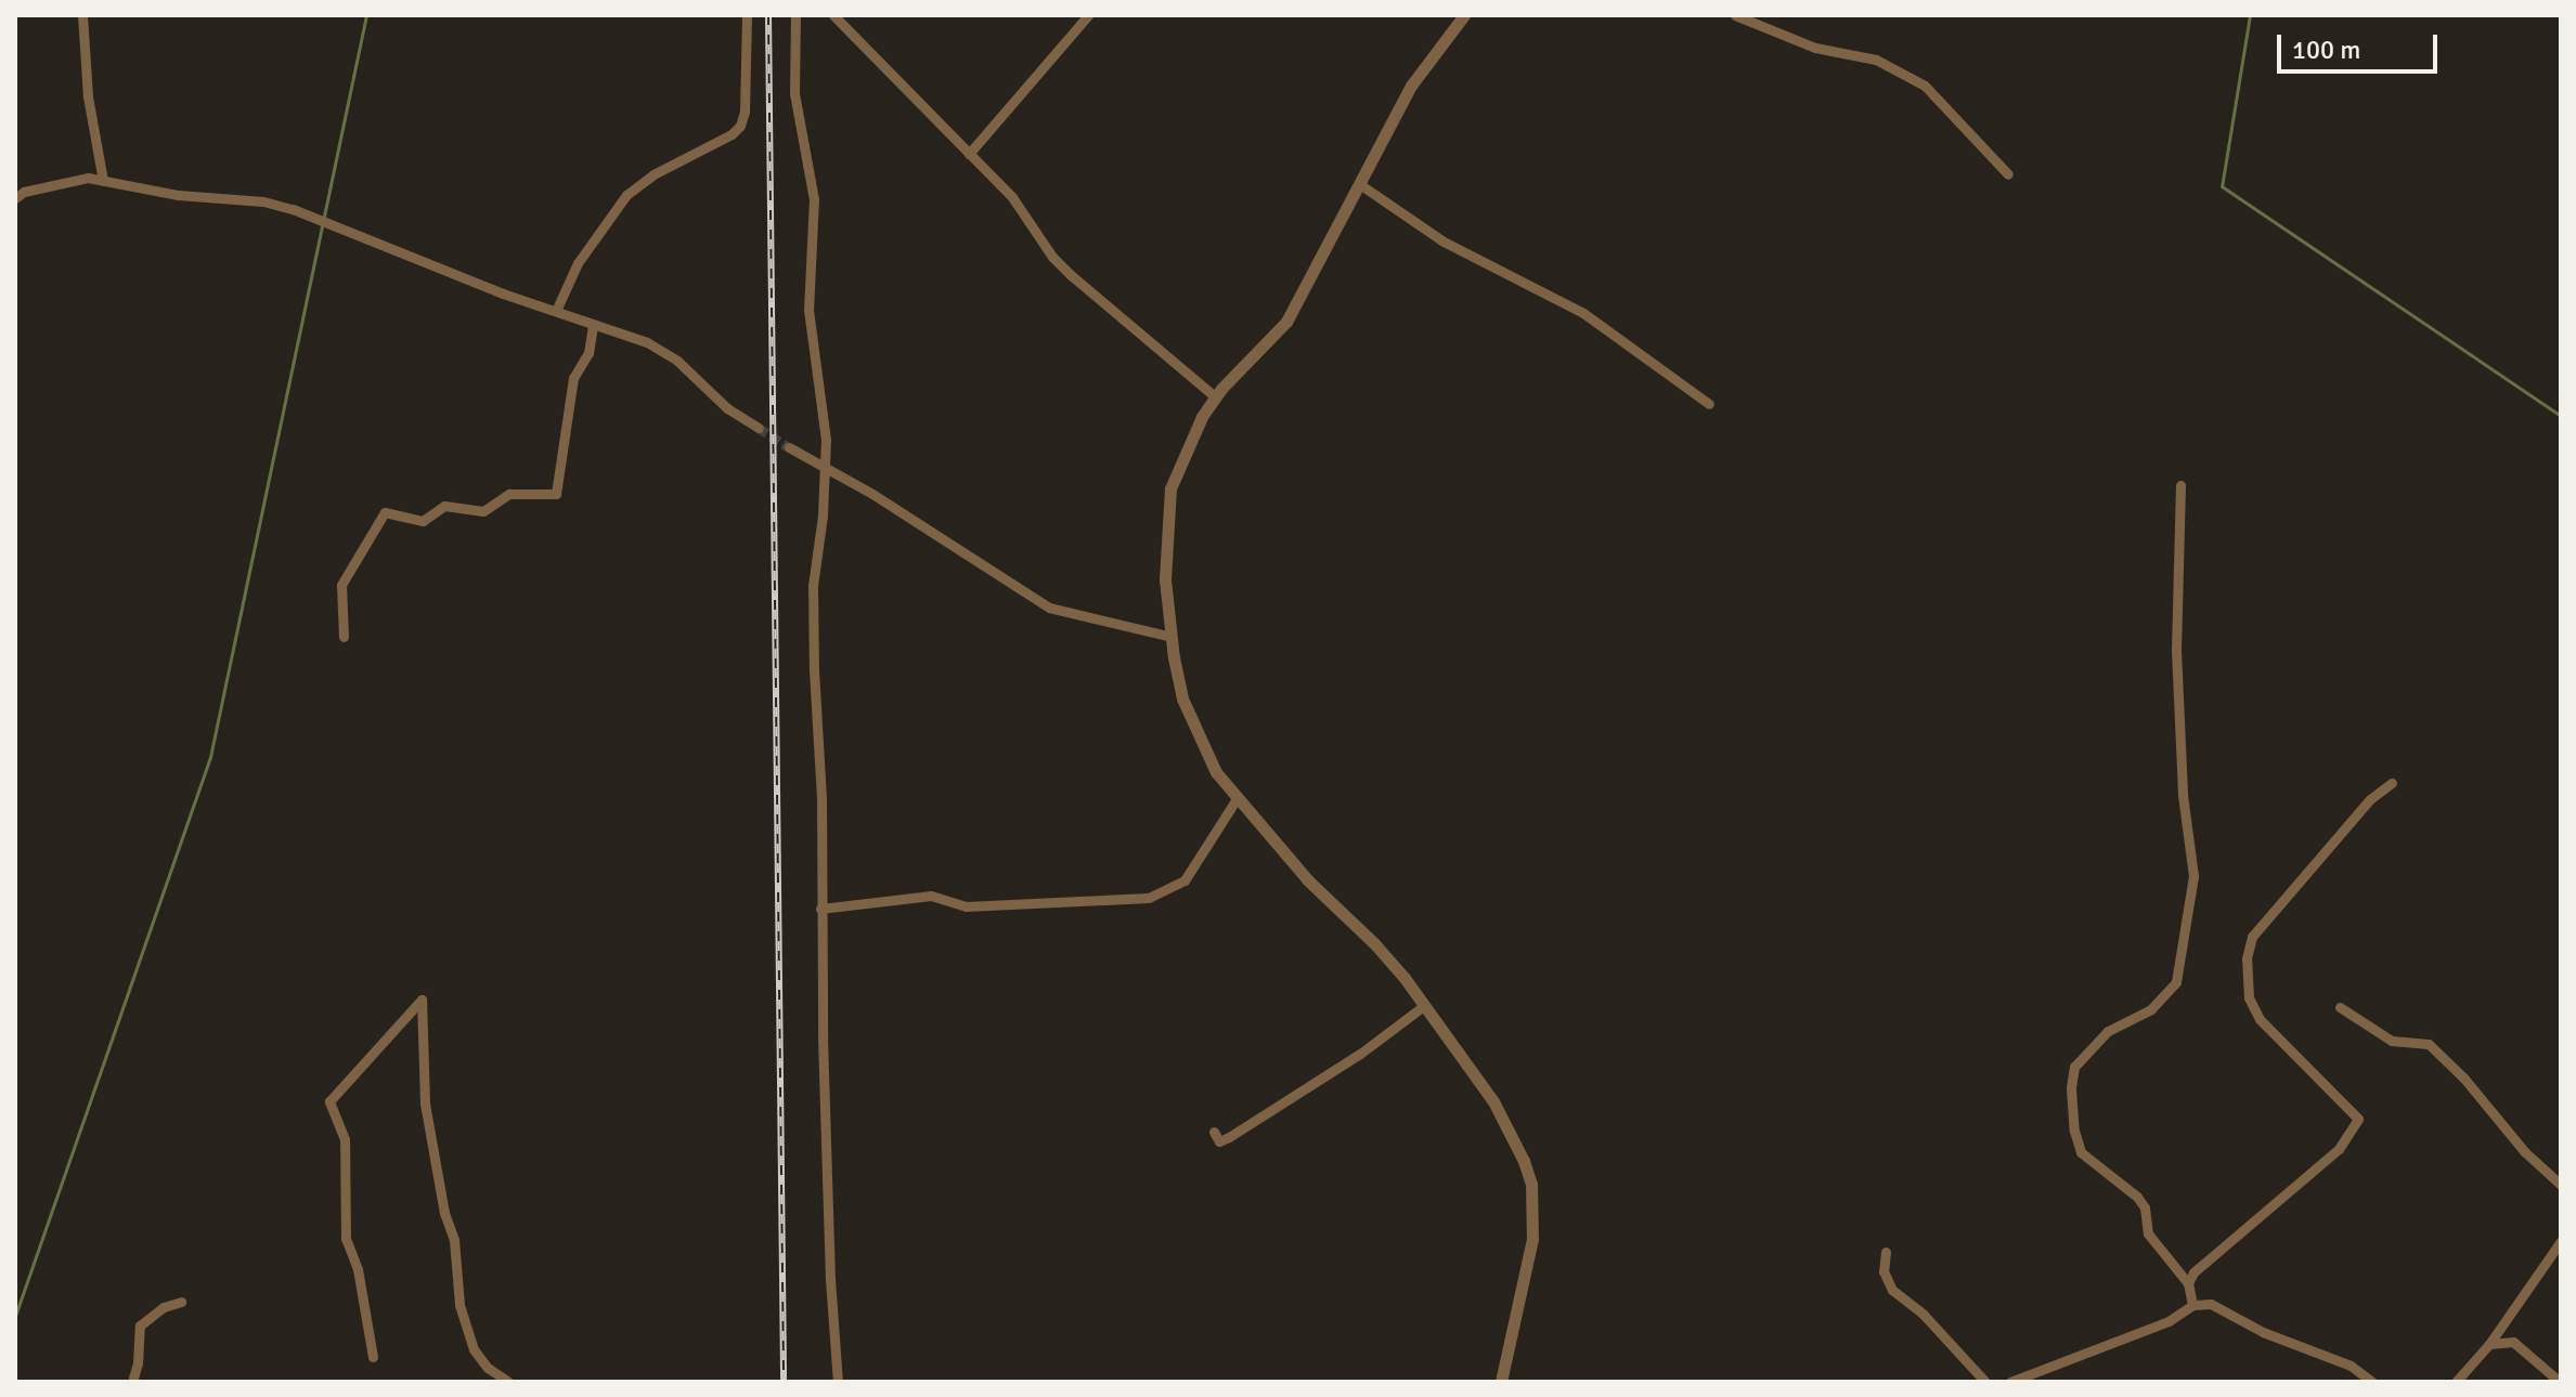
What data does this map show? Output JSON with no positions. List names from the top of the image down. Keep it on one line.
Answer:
{"scale_bar":"100 m"}
